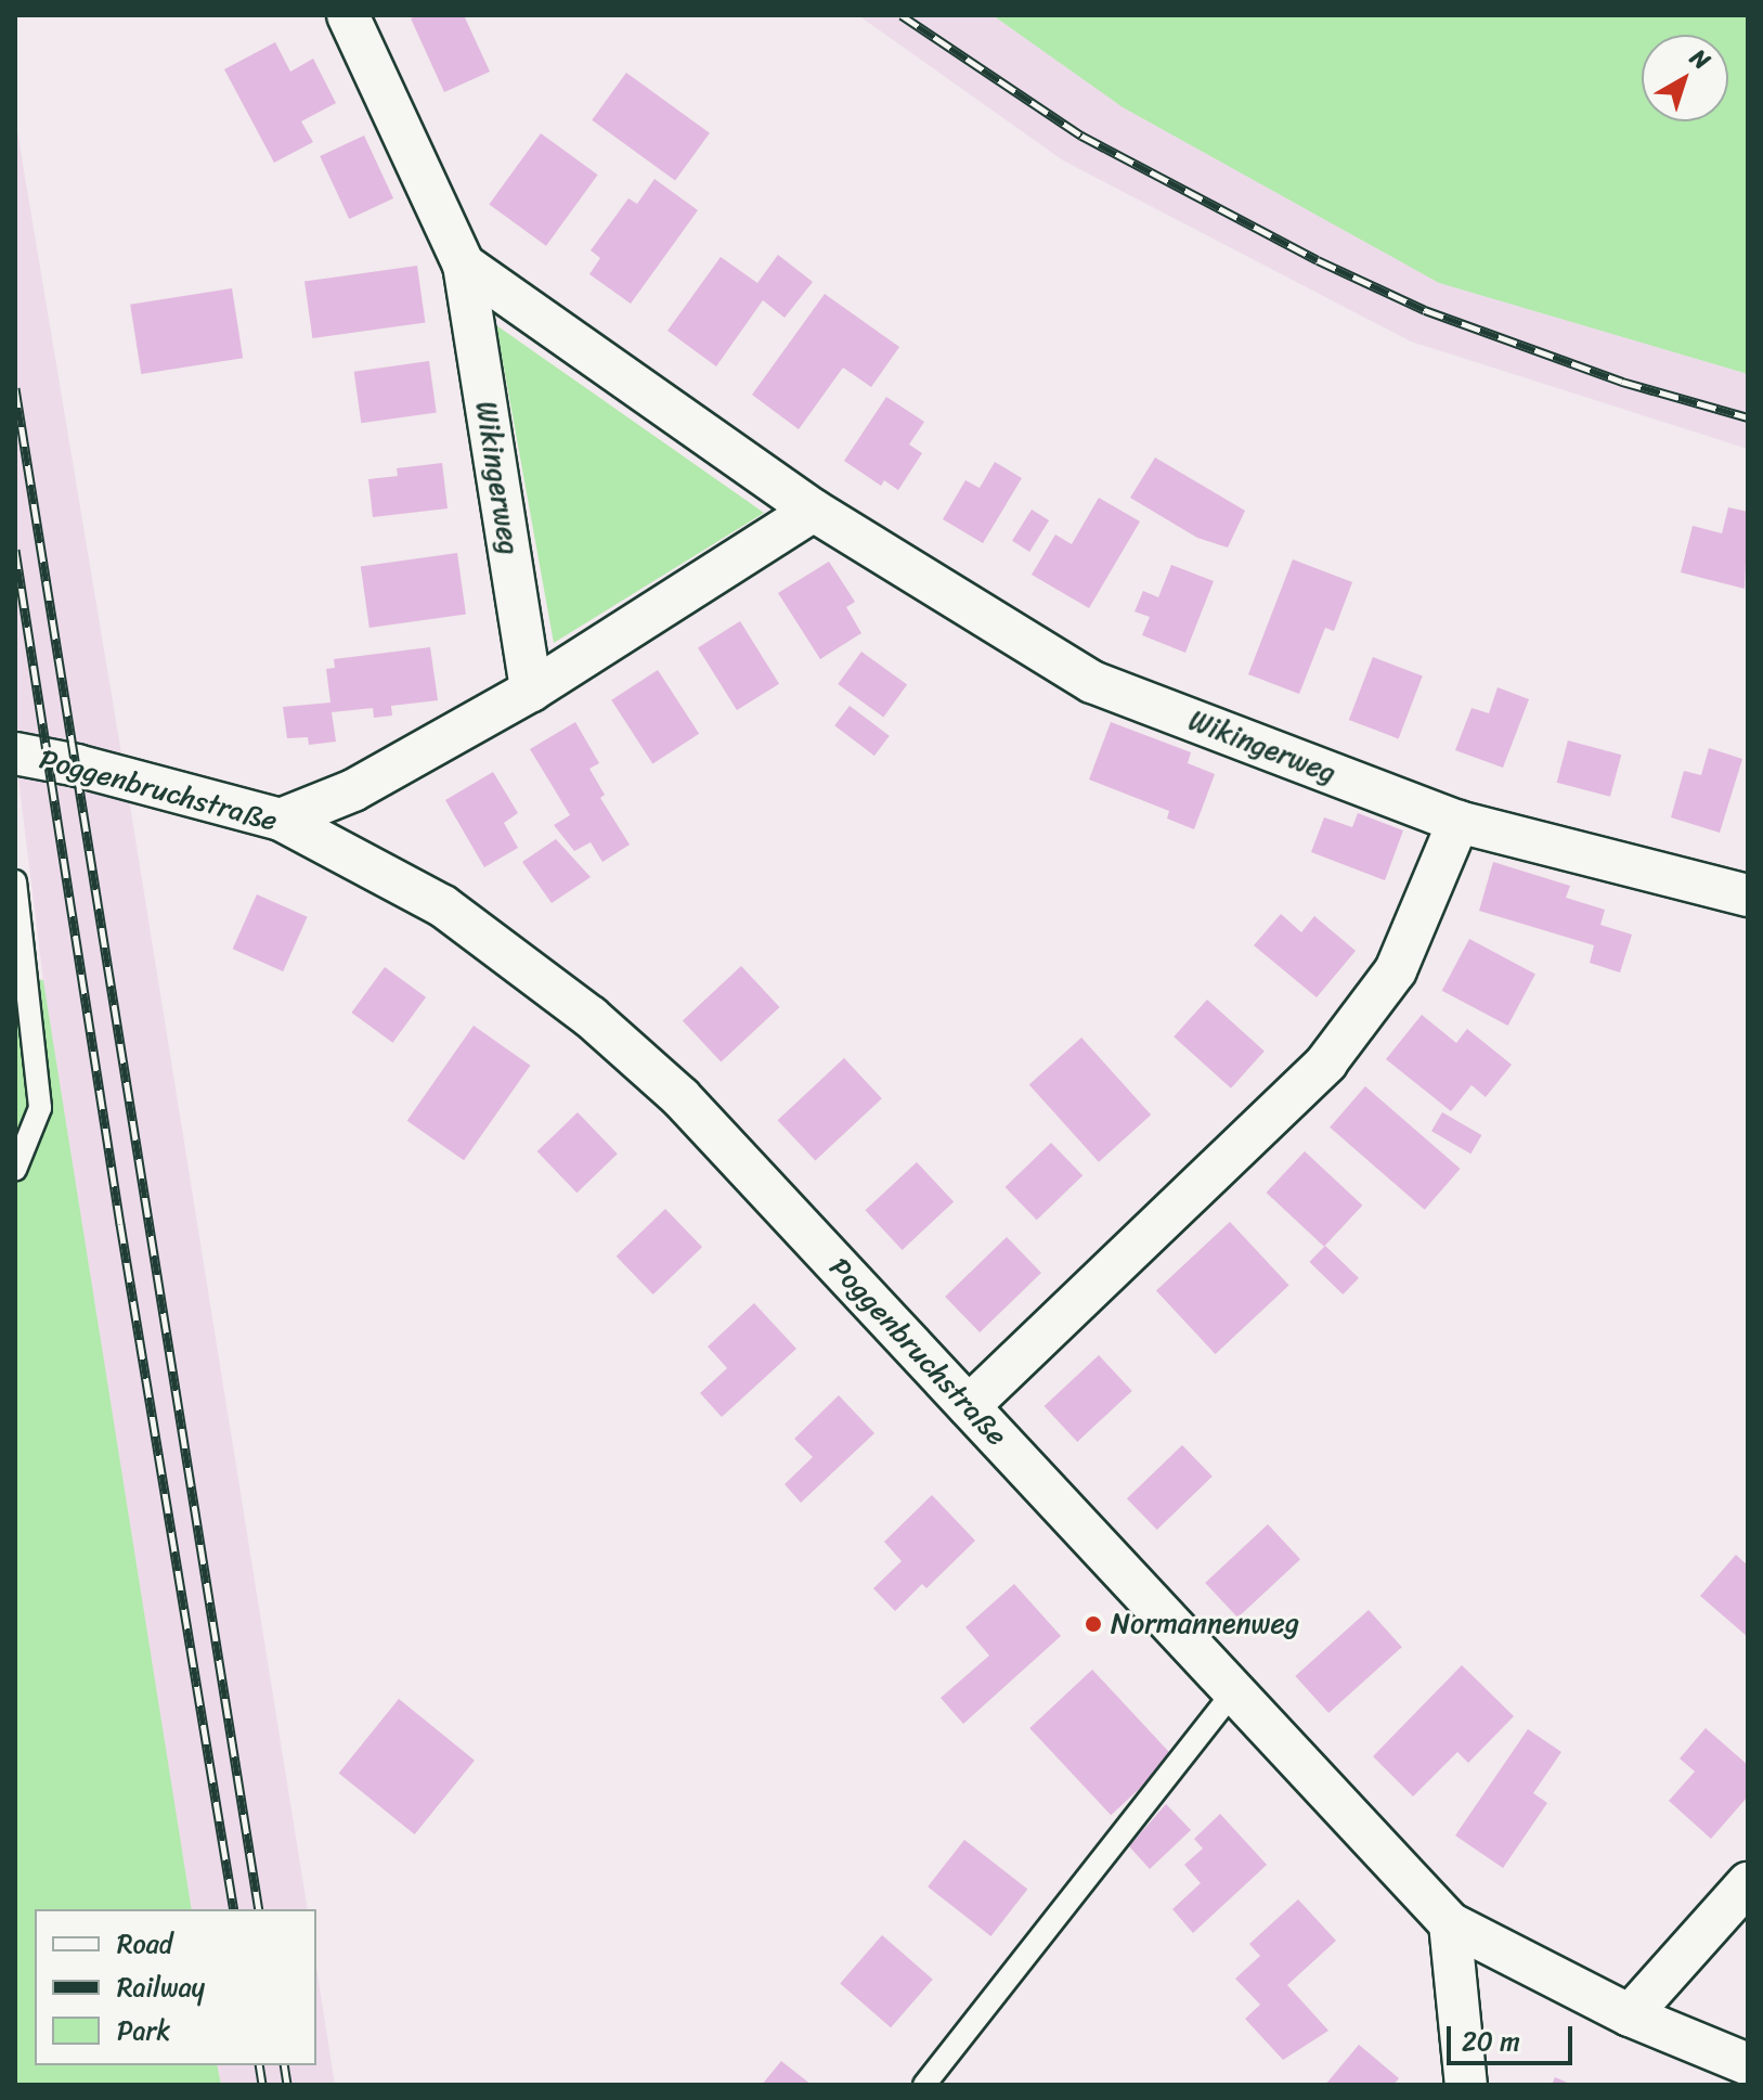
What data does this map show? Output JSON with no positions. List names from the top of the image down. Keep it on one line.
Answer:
{"streets":{"street":["Wikingerweg","Poggenbruchstraße"]},"places":["Normannenweg"],"legend":["Road","Railway","Park"],"scale_bar":"20 m","north":"top right"}
